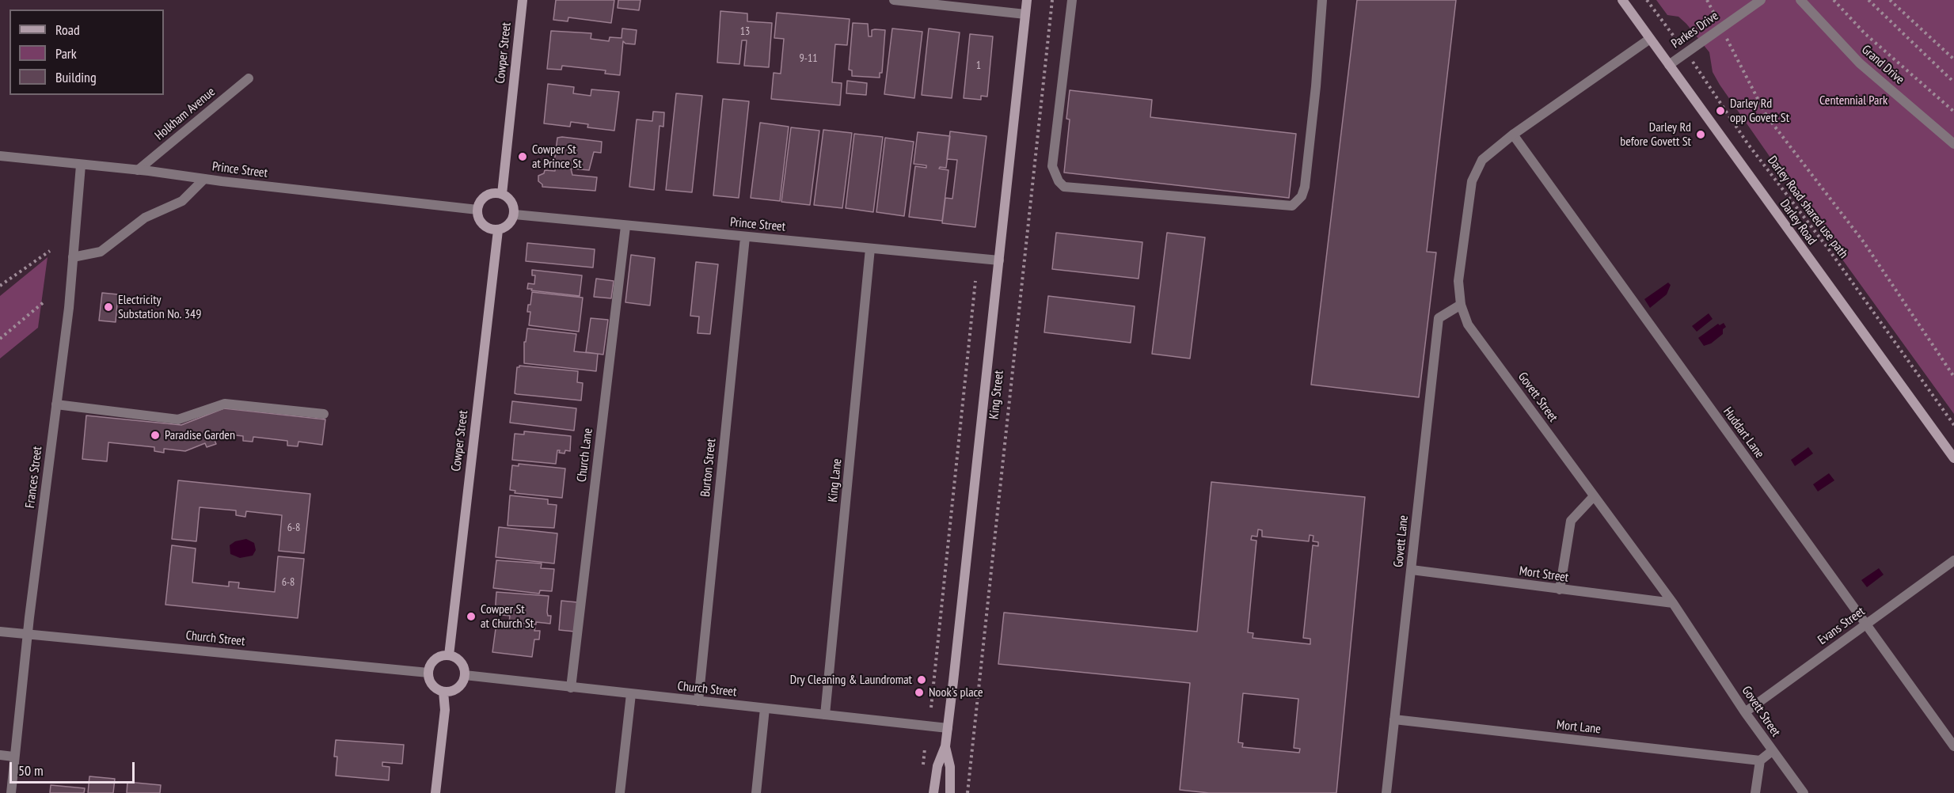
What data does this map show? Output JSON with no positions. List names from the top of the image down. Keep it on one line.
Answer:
{"streets":{"main road":["Cowper Street","Darley Road","King Street"],"street":["Parkes Drive","Grand Drive","Holkham Avenue","Prince Street","Govett Street","Huddart Lane","Church Lane","Burton Street","Frances Street","King Lane","Govett Lane","Mort Street","Evans Street","Church Street","Mort Lane"],"path":["Darley Road shared use path"]},"crossings":[["Parkes Drive","Darley Road shared use path"],["Parkes Drive","Darley Road"],["Cowper Street","Prince Street"],["Cowper Street","Church Street"],["Holkham Avenue","Prince Street"],["Prince Street","King Street"],["Prince Street","Church Lane"],["Prince Street","Burton Street"],["Prince Street","Frances Street"],["Prince Street","King Lane"],["Darley Road","Govett Street"],["King Street","Church Street"],["Govett Street","Huddart Lane"],["Govett Street","Govett Lane"],["Govett Street","Mort Street"],["Govett Street","Evans Street"],["Huddart Lane","Evans Street"],["Church Lane","Church Street"],["Burton Street","Church Street"],["Frances Street","Church Street"],["King Lane","Church Street"],["Govett Lane","Mort Street"],["Govett Lane","Mort Lane"]],"parks":["Centennial Park"],"places":["Darley Rd opp Govett St","Darley Rd before Govett St","Cowper St at Prince St","Electricity Substation No. 349","Paradise Garden","Cowper St at Church St","Dry Cleaning & Laundromat","Nook's place"],"house_numbers":["13","9-11","1","6-8","6-8"],"legend":["Road","Park","Building"],"scale_bar":"50 m"}
